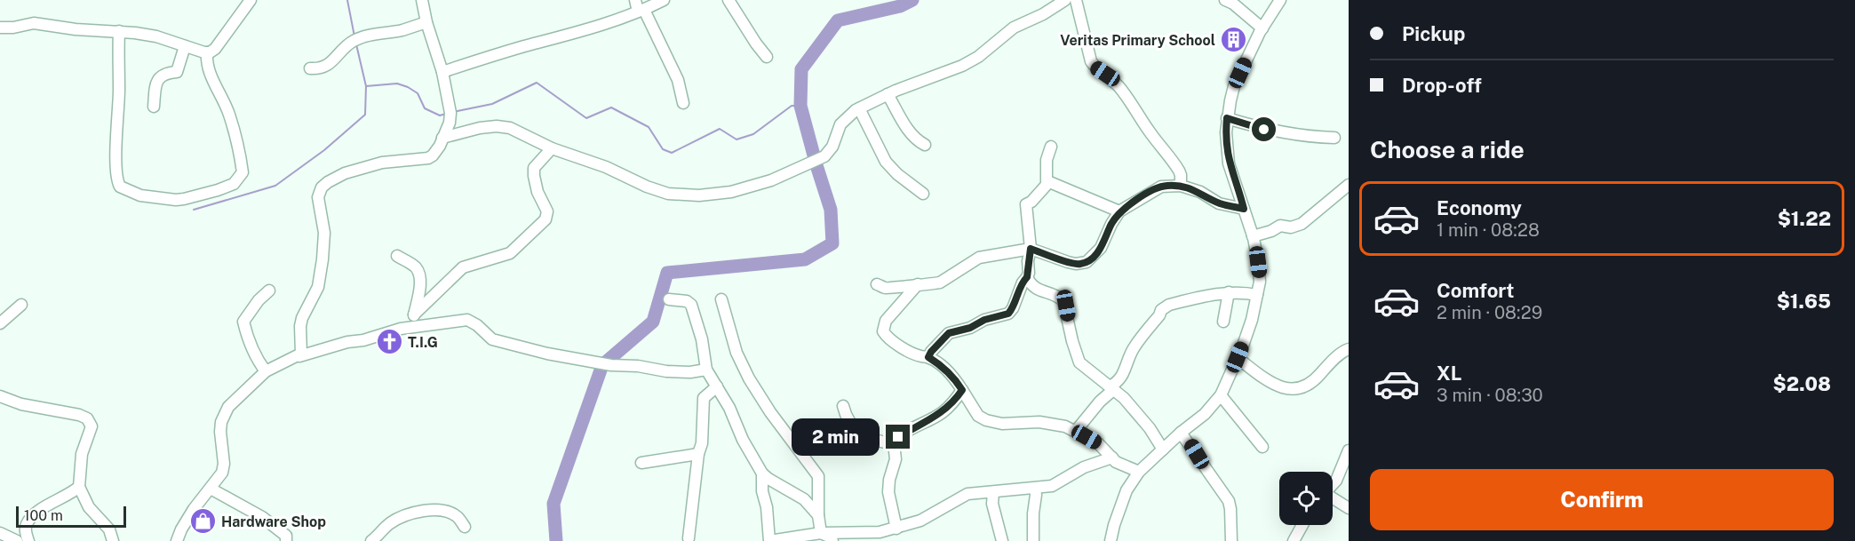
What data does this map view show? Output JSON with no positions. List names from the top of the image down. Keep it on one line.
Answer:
{"places":{"building":["Veritas Primary School"],"church":["T.I.G"],"shop":["Hardware Shop"]},"scale_bar":"100 m","page":{"banner":["Pickup","Drop-off"],"heading":"Choose a ride","list":[{"name":"Economy","note":"1 min · 08:28","value":"$1.22"},{"name":"Comfort","note":"2 min · 08:29","value":"$1.65"},{"name":"XL","note":"3 min · 08:30","value":"$2.08"}],"bubble":"2 min","buttons":"Confirm","scale":"100 m"}}
